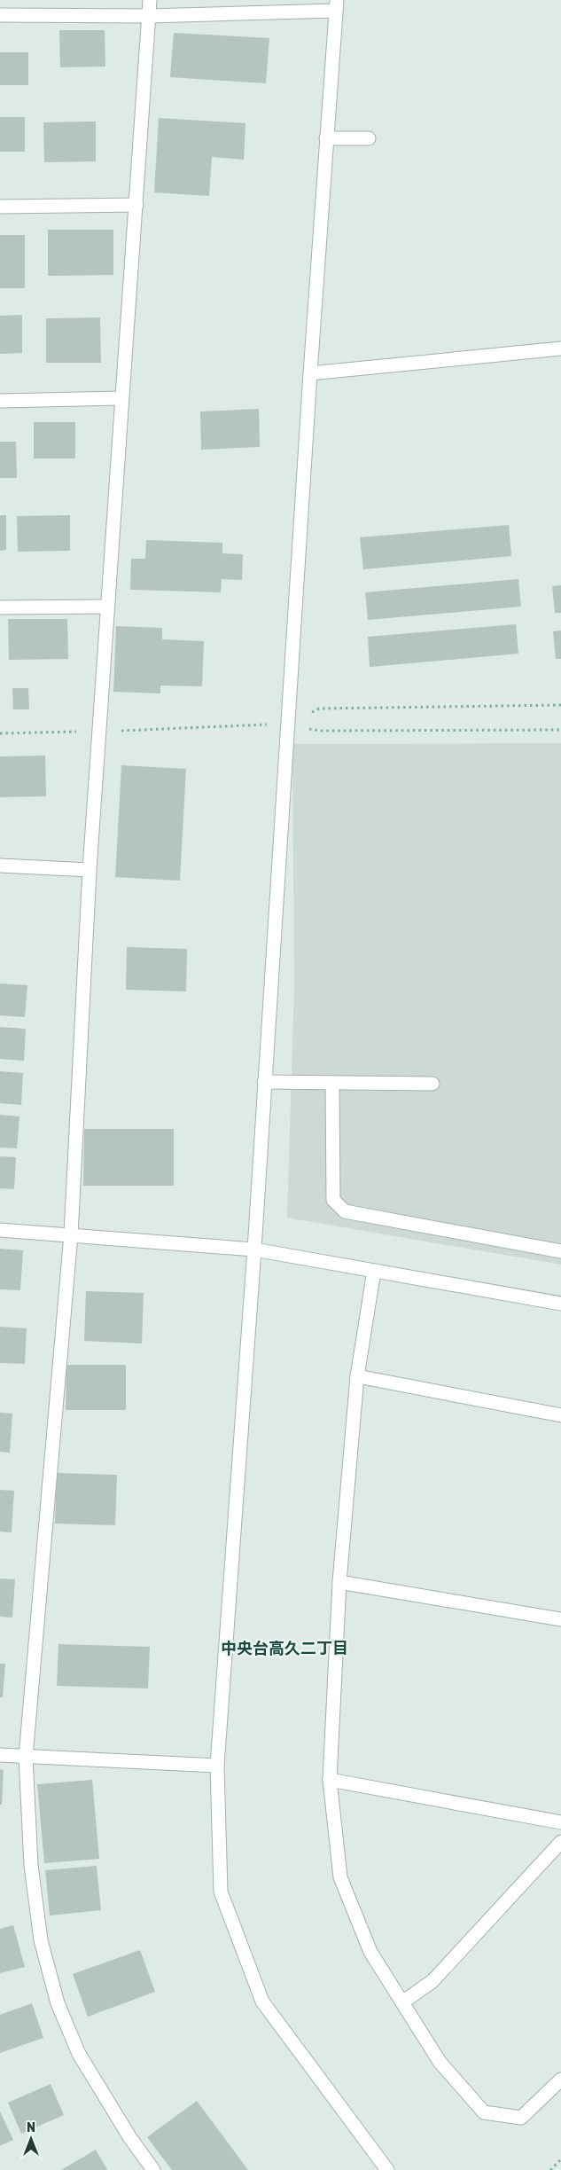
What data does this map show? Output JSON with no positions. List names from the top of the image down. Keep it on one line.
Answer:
{"districts":["中央台高久二丁目"],"north":"top"}
